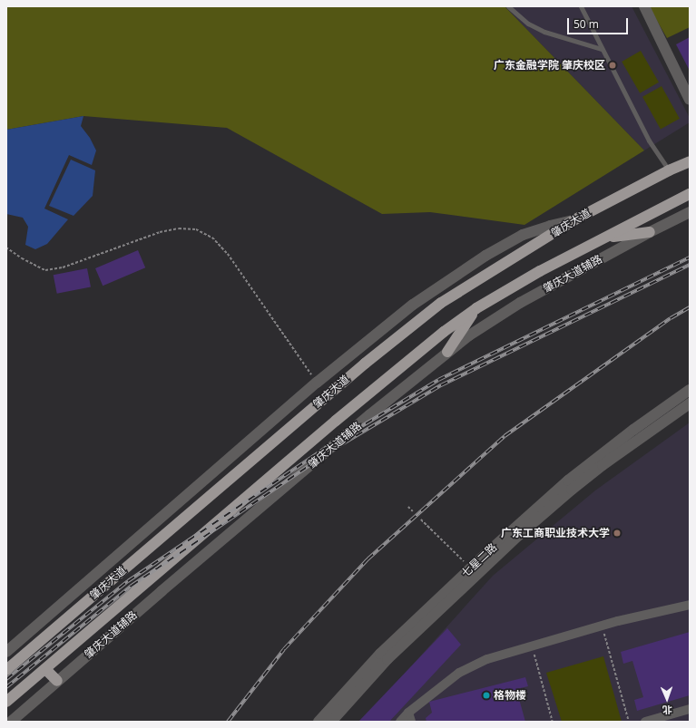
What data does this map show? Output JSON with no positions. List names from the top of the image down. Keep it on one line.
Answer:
{"streets":{"highway":["肇庆大道"],"street":["肇庆大道辅路","七星二路"]},"places":["广东金融学院 肇庆校区","广东工商职业技术大学","格物楼"],"scale_bar":"50 m","north":"bottom"}
